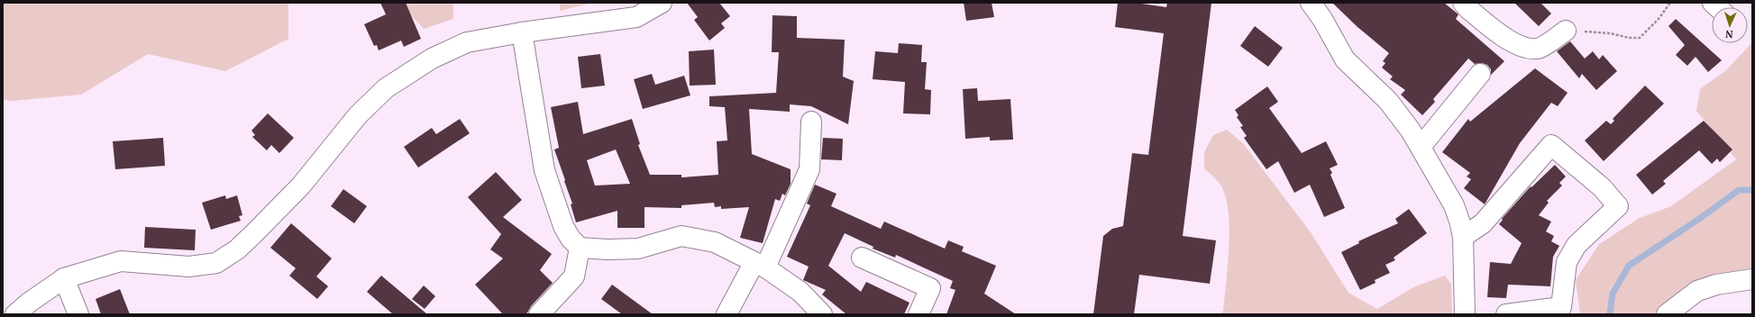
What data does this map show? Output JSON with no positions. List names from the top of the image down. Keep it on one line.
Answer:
{"north":"bottom"}
